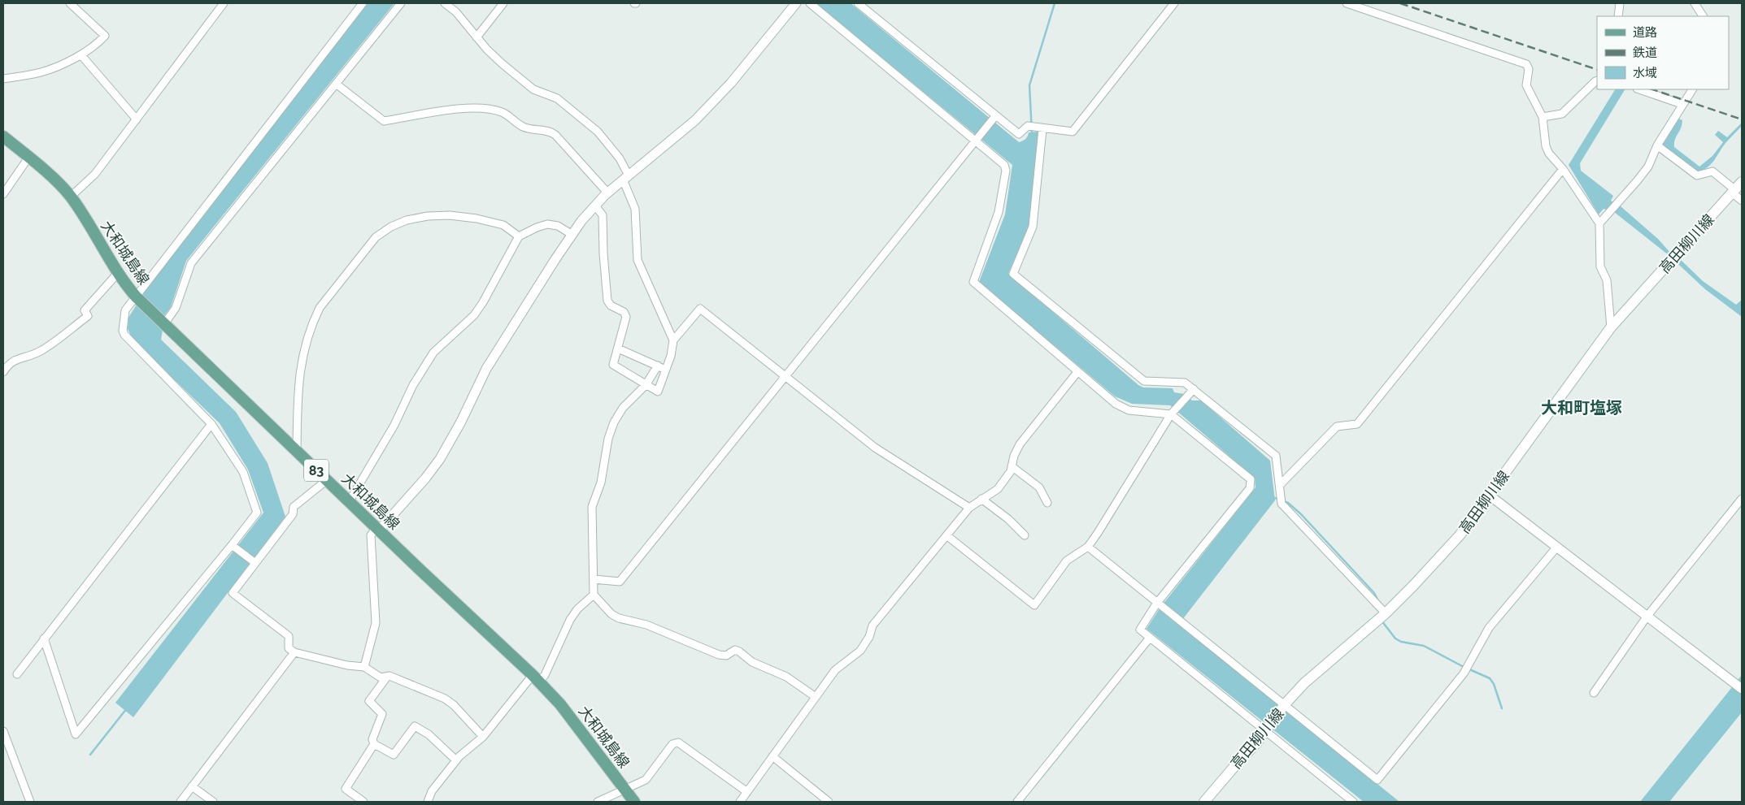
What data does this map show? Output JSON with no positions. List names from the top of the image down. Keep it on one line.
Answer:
{"streets":{"main road":["高田柳川線","大和城島線","83"]},"districts":["大和町塩塚"],"legend":["道路","鉄道","水域"]}
